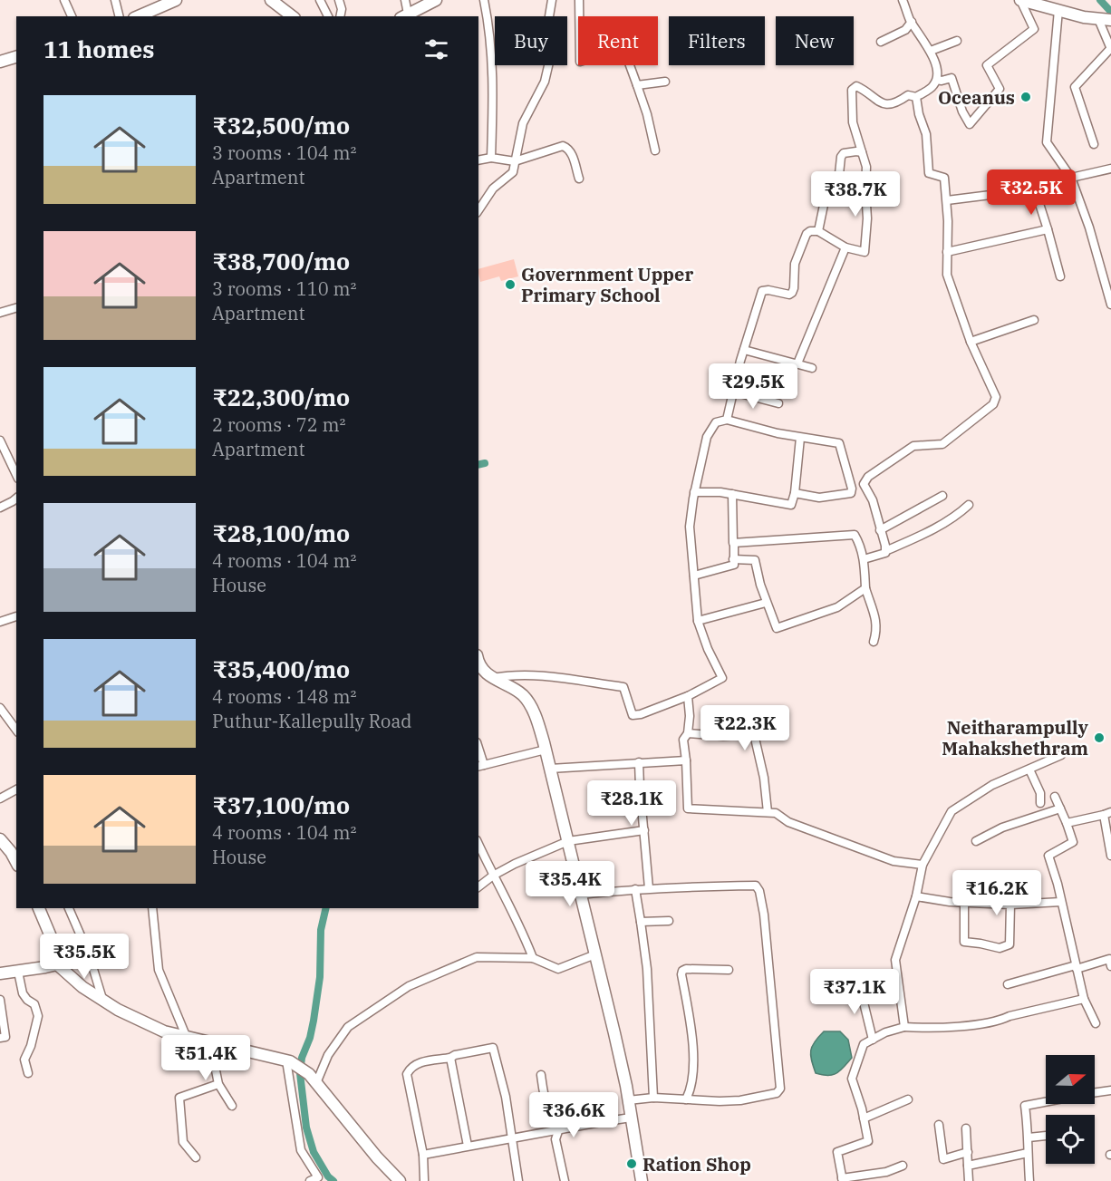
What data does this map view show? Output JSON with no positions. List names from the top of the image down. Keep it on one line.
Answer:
{"places":["Oceanus","Government Upper Primary School","Neitharampully Mahakshethram","Ration Shop"],"north":"right","page":{"chip":["Buy","Rent","Filters","New"],"heading":"11 homes","list":[{"name":"₹32,500/mo","note":"3 rooms · 104 m² · Apartment"},{"name":"₹38,700/mo","note":"3 rooms · 110 m² · Apartment"},{"name":"₹22,300/mo","note":"2 rooms · 72 m² · Apartment"},{"name":"₹28,100/mo","note":"4 rooms · 104 m² · House"},{"name":"₹35,400/mo","note":"4 rooms · 148 m² · Puthur-Kallepully Road"},{"name":"₹37,100/mo","note":"4 rooms · 104 m² · House"}],"price":["₹32.5K","₹38.7K","₹29.5K","₹22.3K","₹28.1K","₹35.4K","₹16.2K","₹35.5K","₹37.1K","₹51.4K","₹36.6K"]}}
